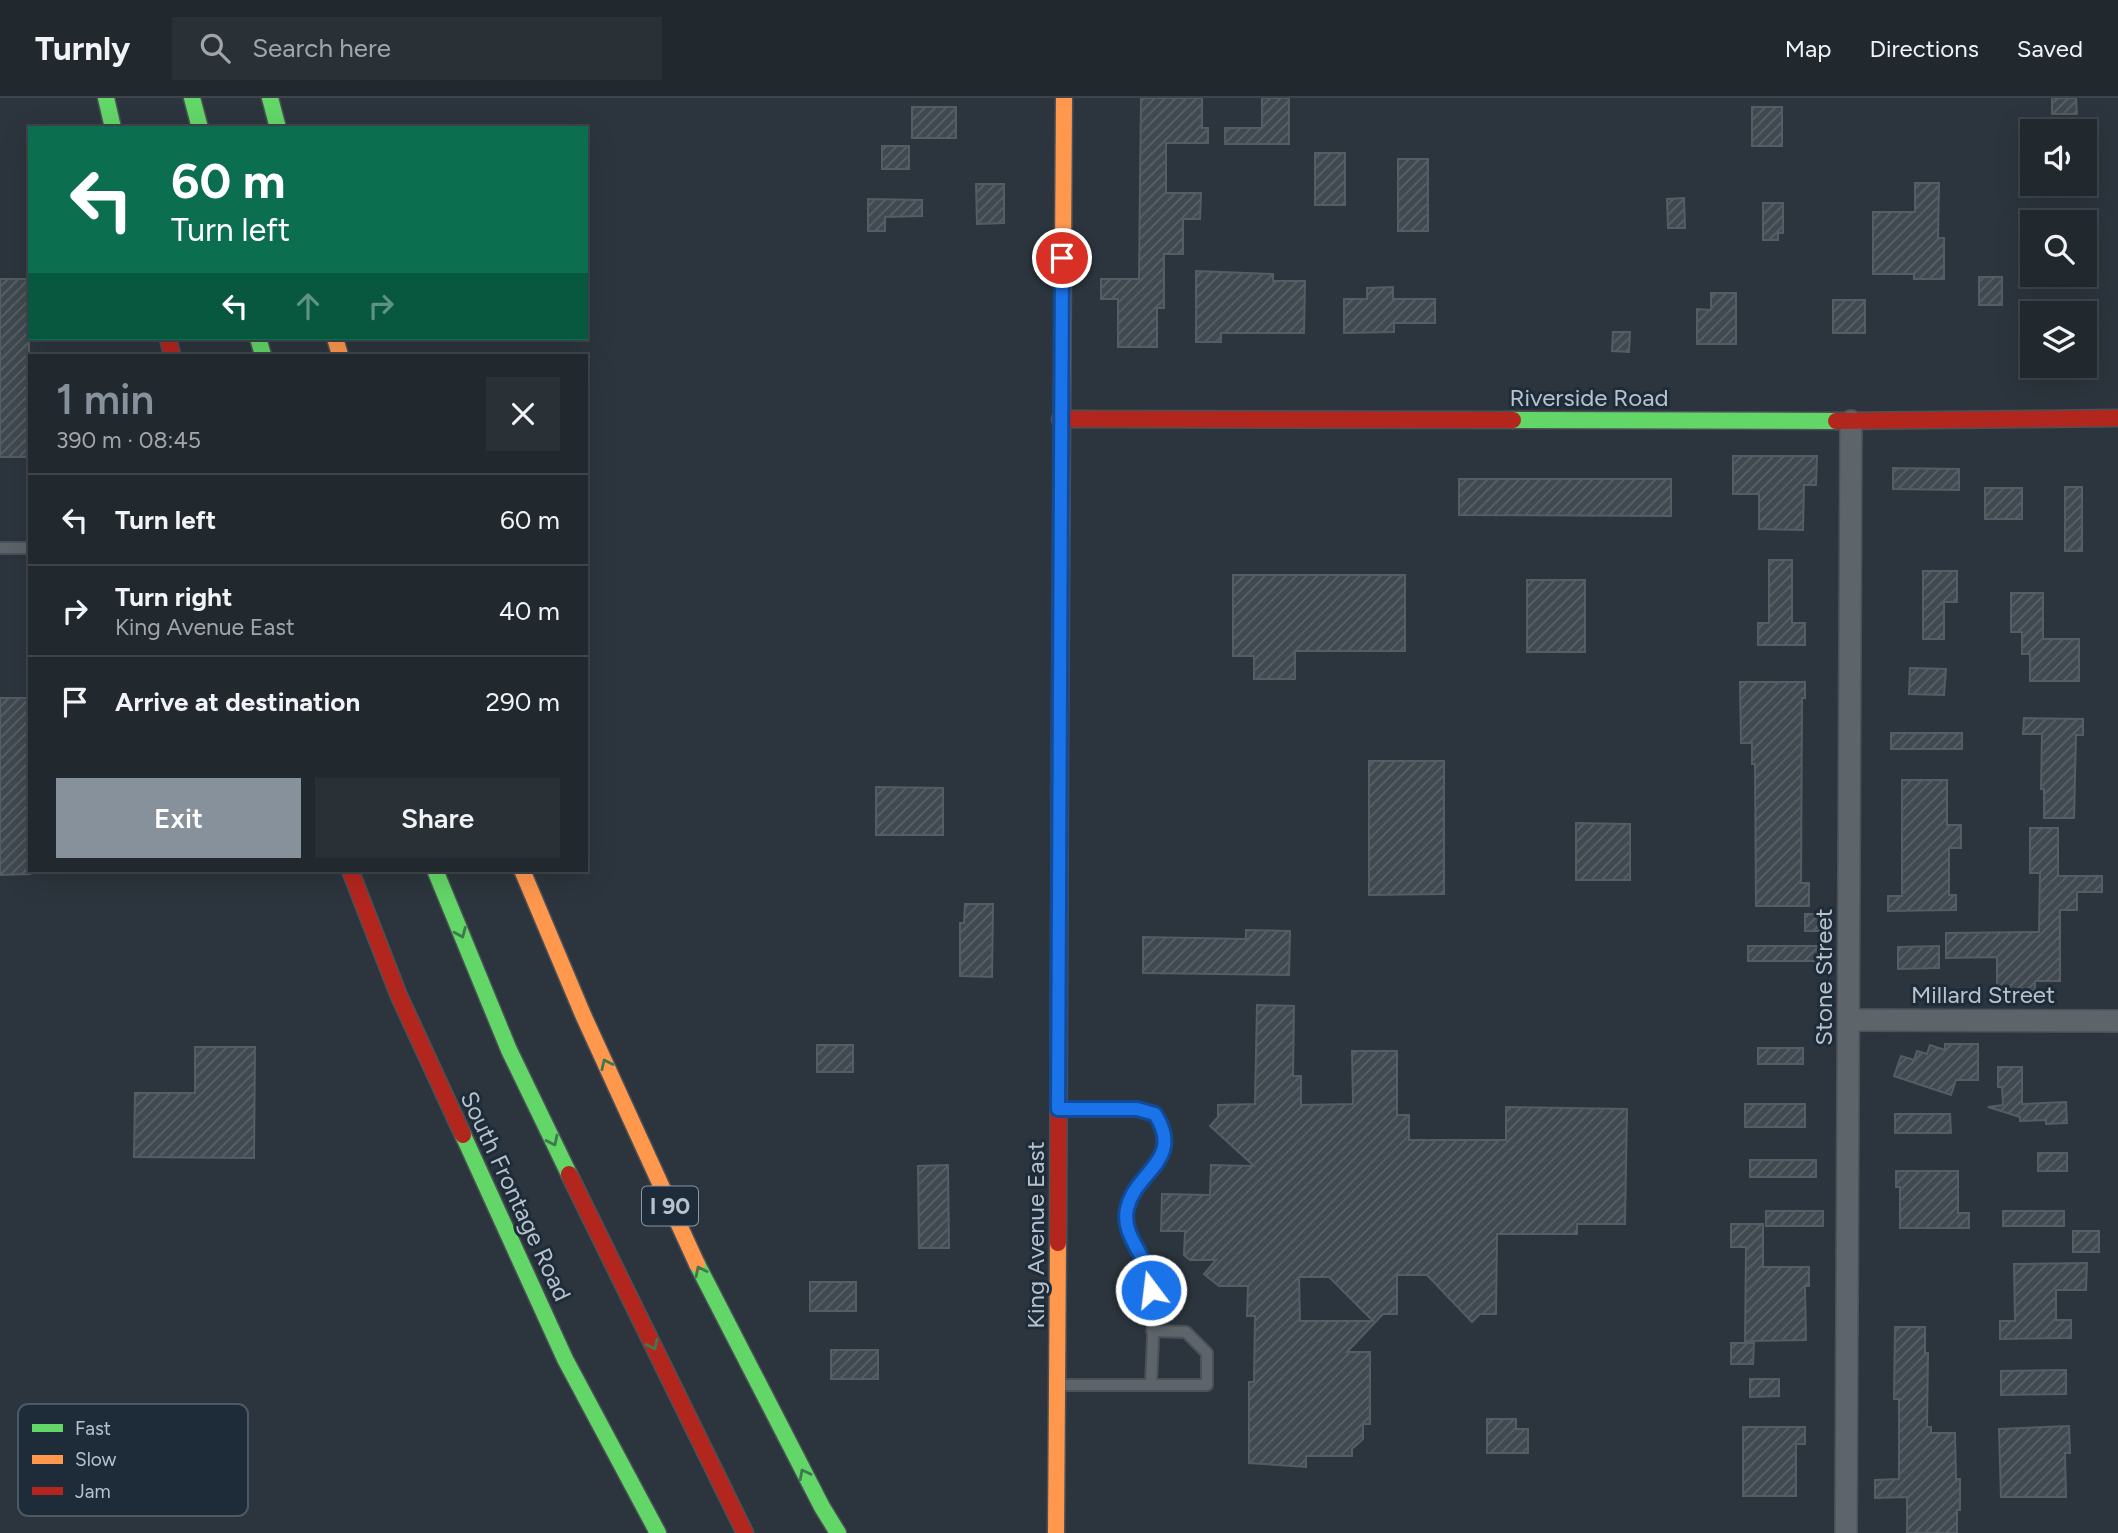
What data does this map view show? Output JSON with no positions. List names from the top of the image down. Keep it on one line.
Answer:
{"streets":{"main road":["Riverside Road","South Frontage Road","I 90","King Avenue East"],"street":["Stone Street","Millard Street"]},"crossings":[["Riverside Road","Stone Street"],["Riverside Road","King Avenue East"],["Stone Street","Millard Street"]],"legend":["Fast","Slow","Jam"],"page":{"header":"Turnly","search":"Search here","nav":["Map","Directions","Saved"],"turn":["60 m","Turn left"],"heading":["1 min","390 m · 08:45"],"list":[{"name":"Turn left","value":"60 m"},{"name":"Turn right","note":"King Avenue East","value":"40 m"},{"name":"Arrive at destination","value":"290 m"}],"buttons":["Exit","Share"]}}
